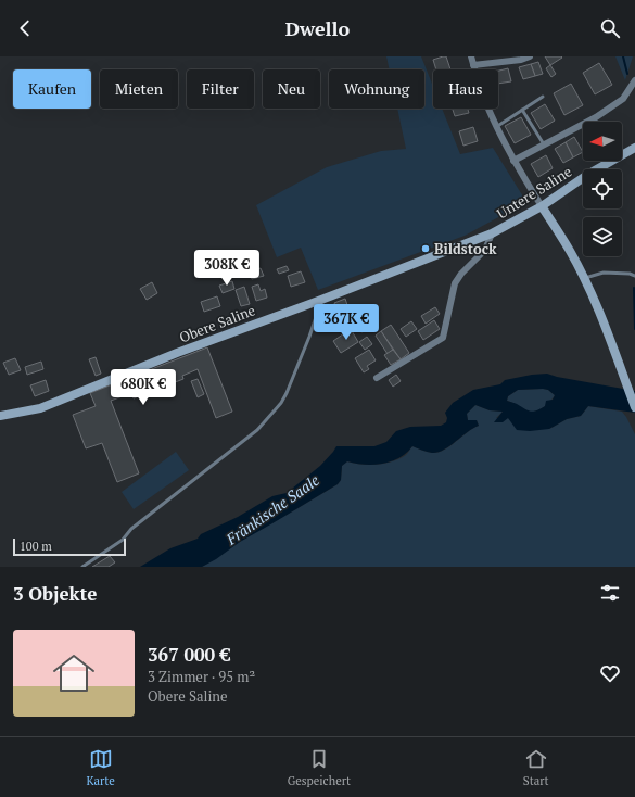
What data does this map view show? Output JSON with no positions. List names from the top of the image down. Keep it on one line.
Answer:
{"streets":{"main road":["Untere Saline","Obere Saline"]},"crossings":[["Untere Saline","Obere Saline"]],"water":["Fränkische Saale"],"places":["Bildstock"],"scale_bar":"100 m","north":"left","page":{"header":"Dwello","chip":["Kaufen","Mieten","Filter","Neu","Wohnung","Haus"],"price":["308K €","367K €","680K €"],"scale":"100 m","heading":"3 Objekte","list":[{"name":"367 000 €","note":"3 Zimmer · 95 m² · Obere Saline"}],"tabs":["Karte","Gespeichert","Start"]}}
